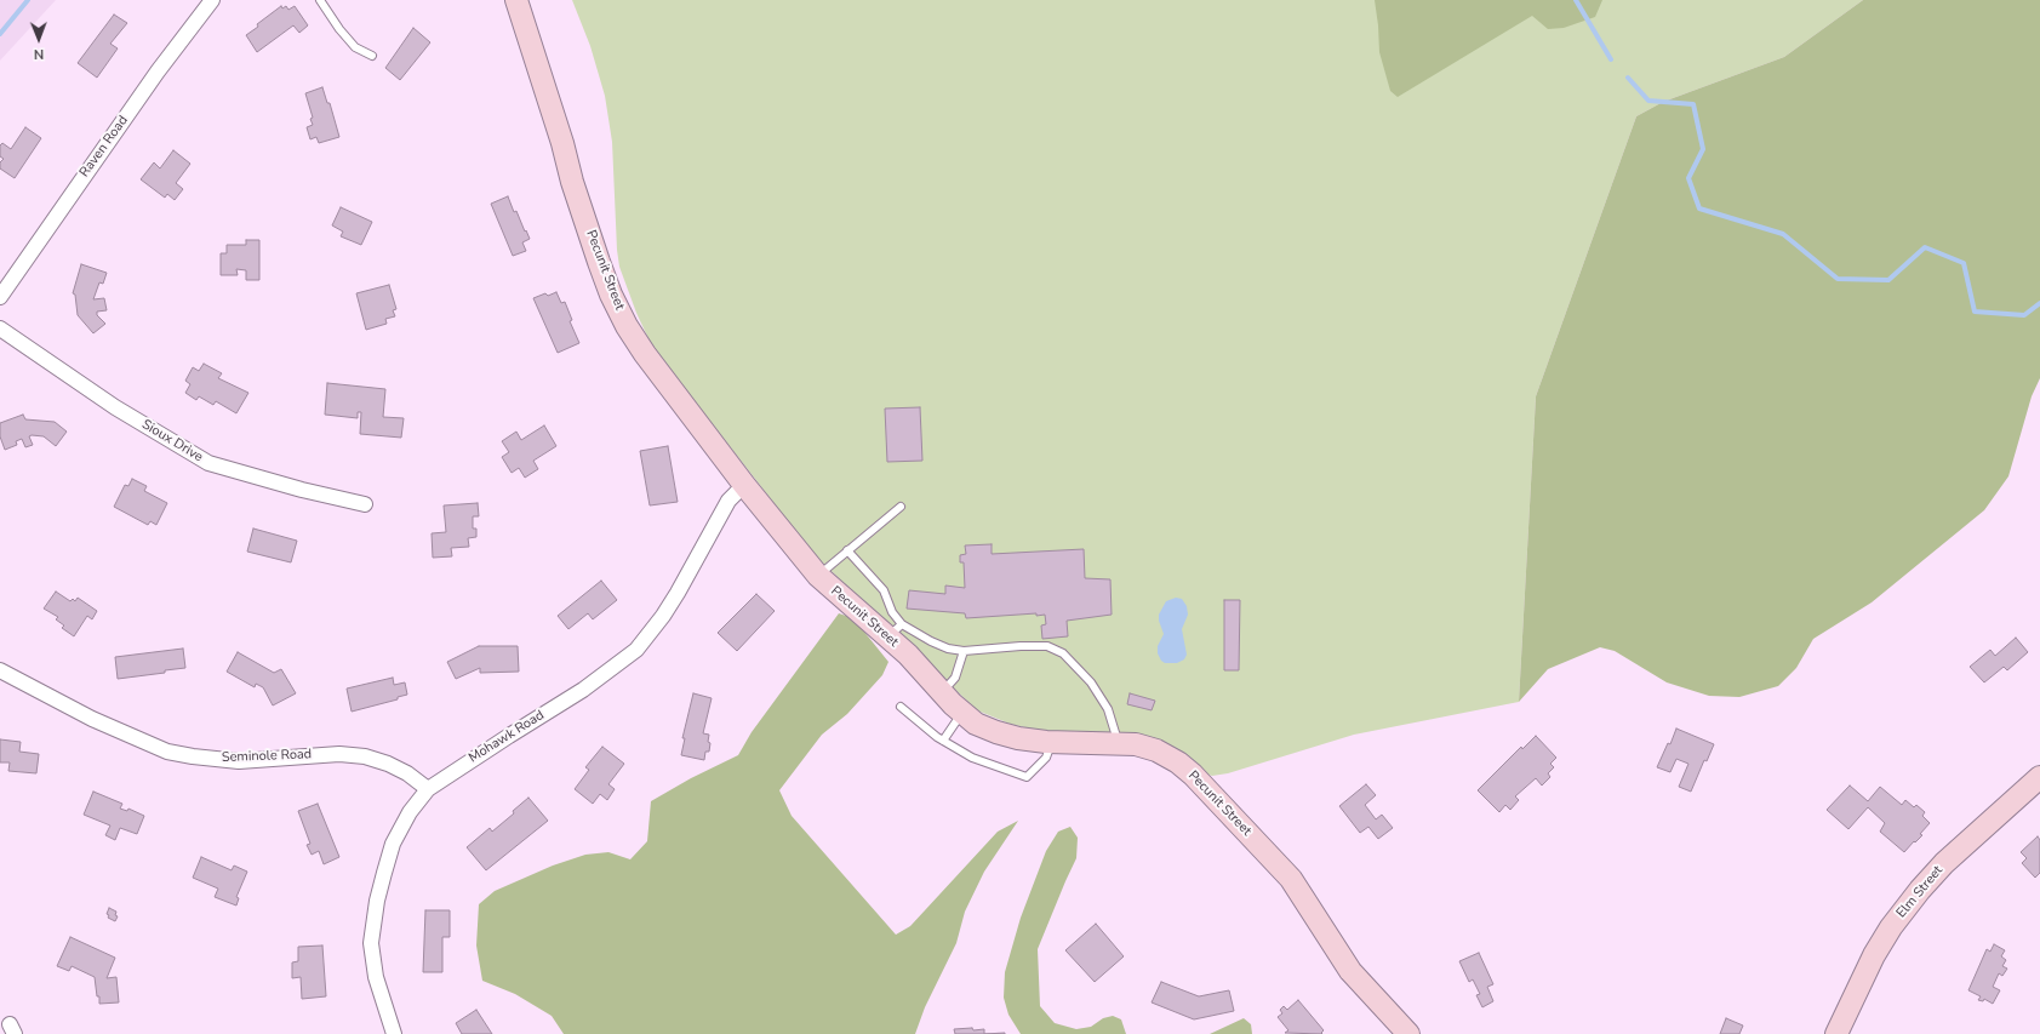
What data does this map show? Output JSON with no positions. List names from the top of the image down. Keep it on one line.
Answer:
{"streets":{"street":["Raven Road","Pecunit Street","Sioux Drive","Mohawk Road","Seminole Road","Elm Street"]},"crossings":[["Pecunit Street","Mohawk Road"],["Mohawk Road","Seminole Road"]],"north":"bottom"}
